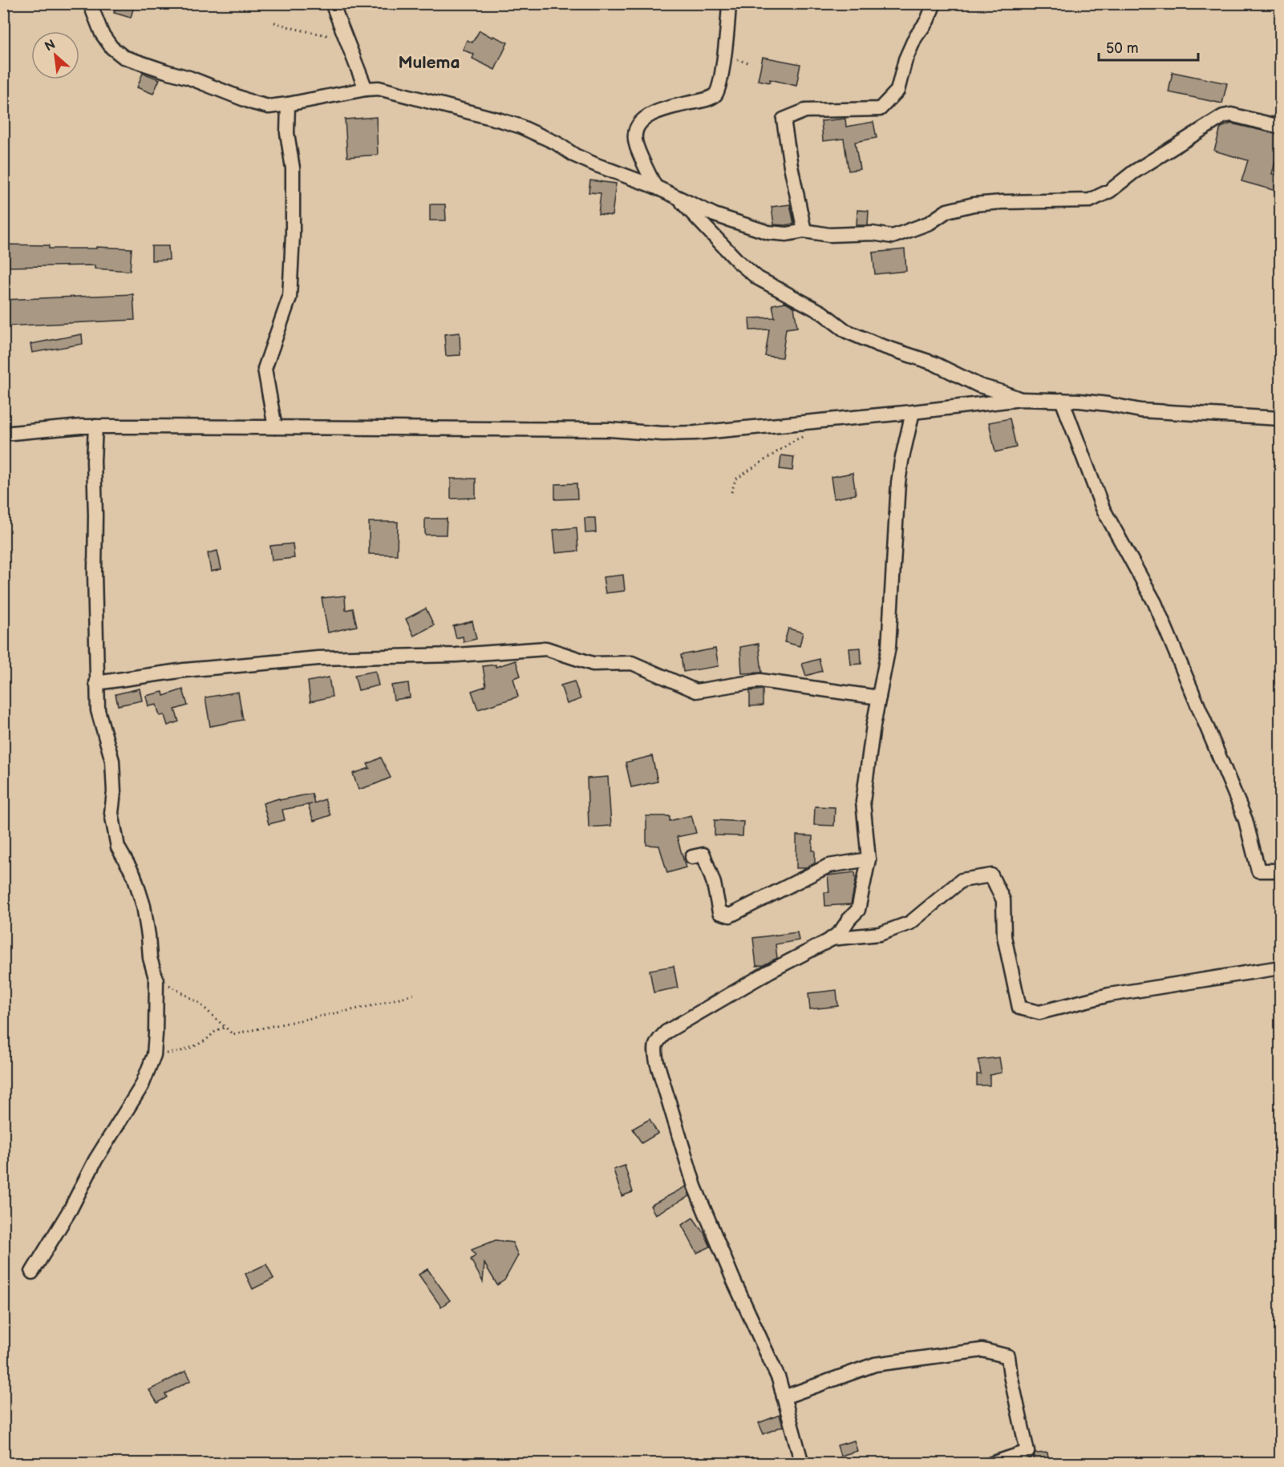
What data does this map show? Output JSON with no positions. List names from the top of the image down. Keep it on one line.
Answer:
{"districts":["Mulema"],"scale_bar":"50 m","north":"top left"}
